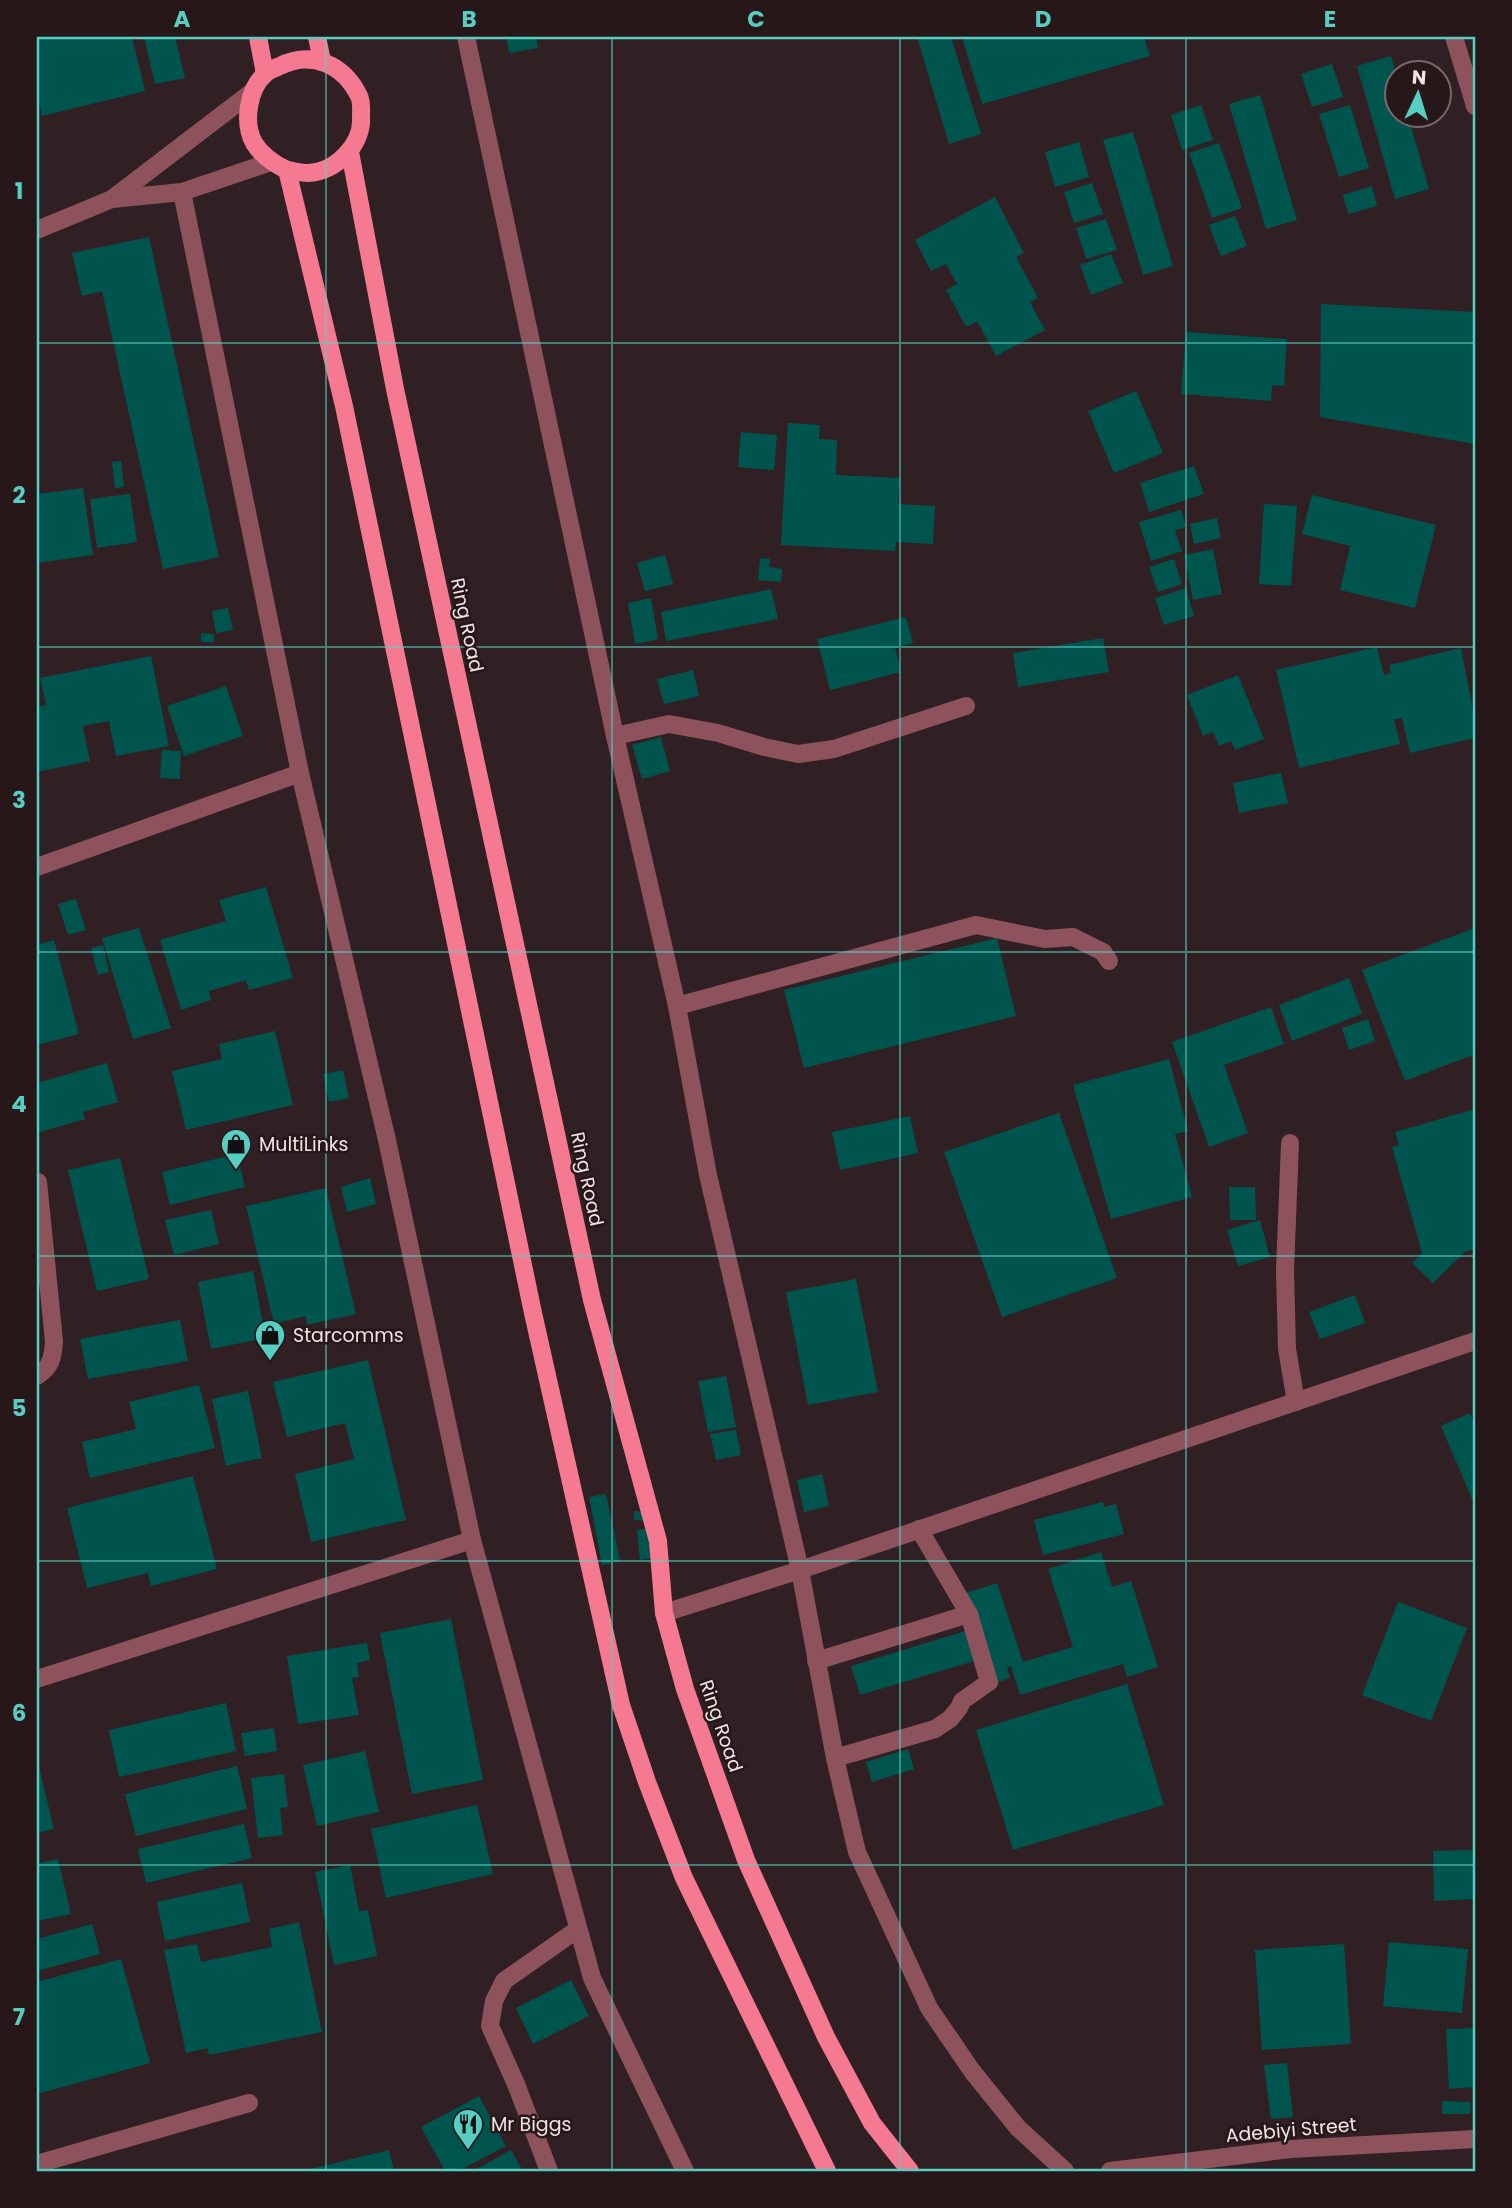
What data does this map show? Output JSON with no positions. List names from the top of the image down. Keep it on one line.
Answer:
{"streets":{"main road":["Ring Road"],"street":["Adebiyi Street"]},"places":{"shop":["MultiLinks","Starcomms"],"restaurant":["Mr Biggs"]},"north":"top","grid":{"columns":["A","B","C","D","E"],"rows":["1","2","3","4","5","6","7"]}}
